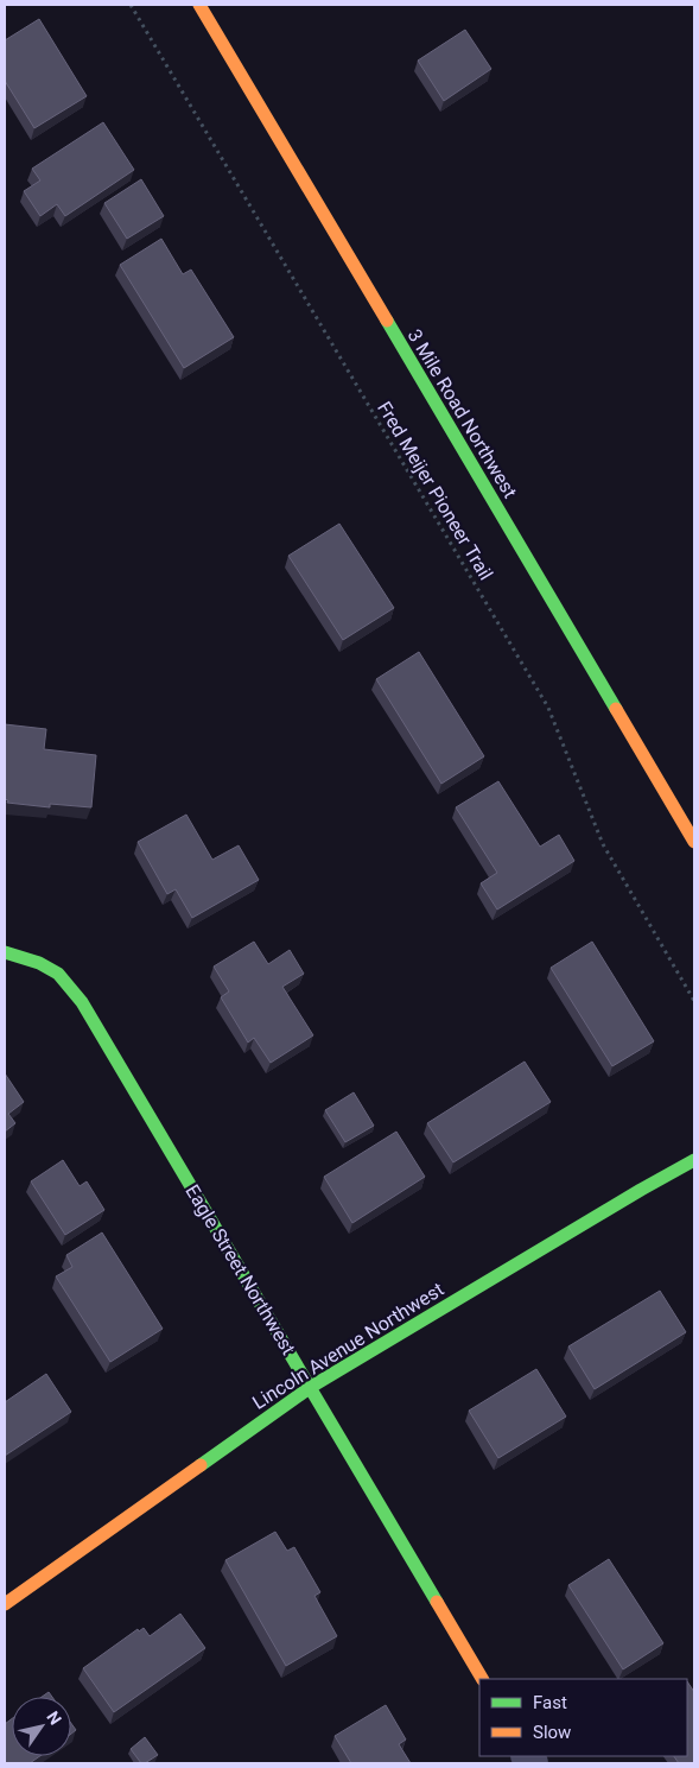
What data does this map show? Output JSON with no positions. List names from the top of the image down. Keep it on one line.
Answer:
{"streets":{"street":["3 Mile Road Northwest","Eagle Street Northwest","Lincoln Avenue Northwest"],"path":["Fred Meijer Pioneer Trail"]},"crossings":[["Eagle Street Northwest","Lincoln Avenue Northwest"]],"legend":["Fast","Slow"],"north":"top right"}
